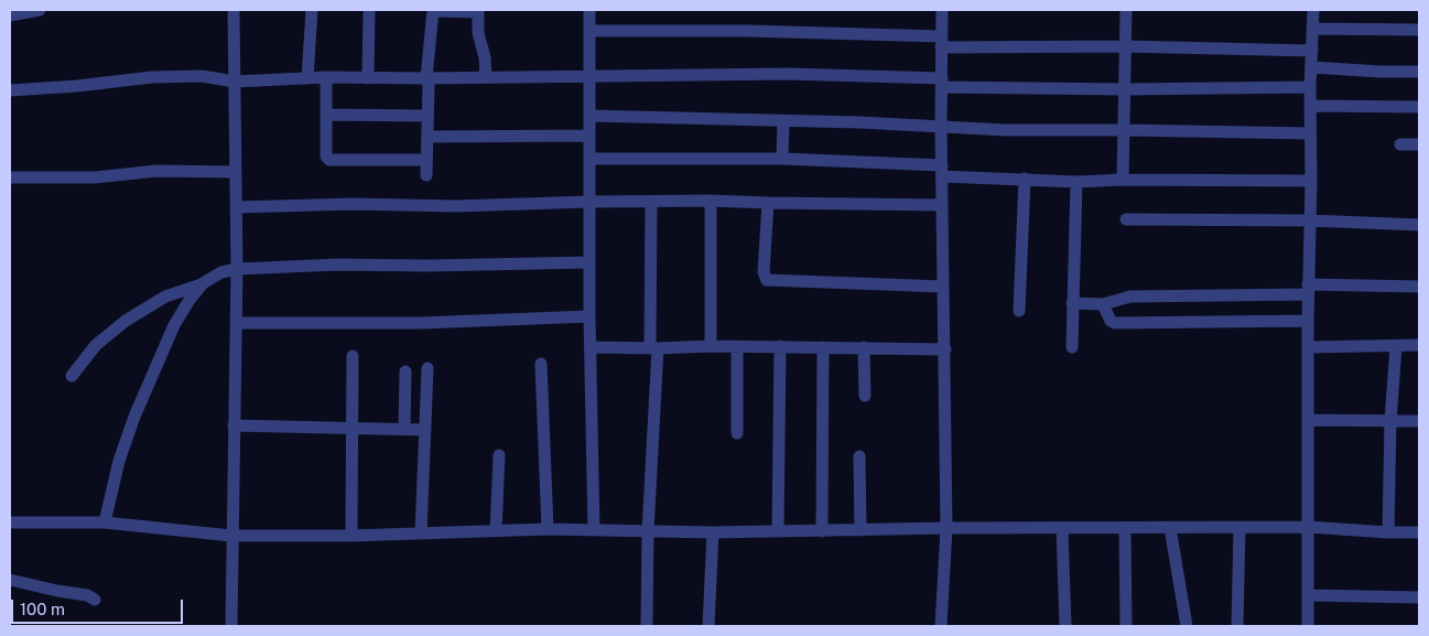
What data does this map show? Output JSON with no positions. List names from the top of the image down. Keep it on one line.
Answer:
{"scale_bar":"100 m"}
